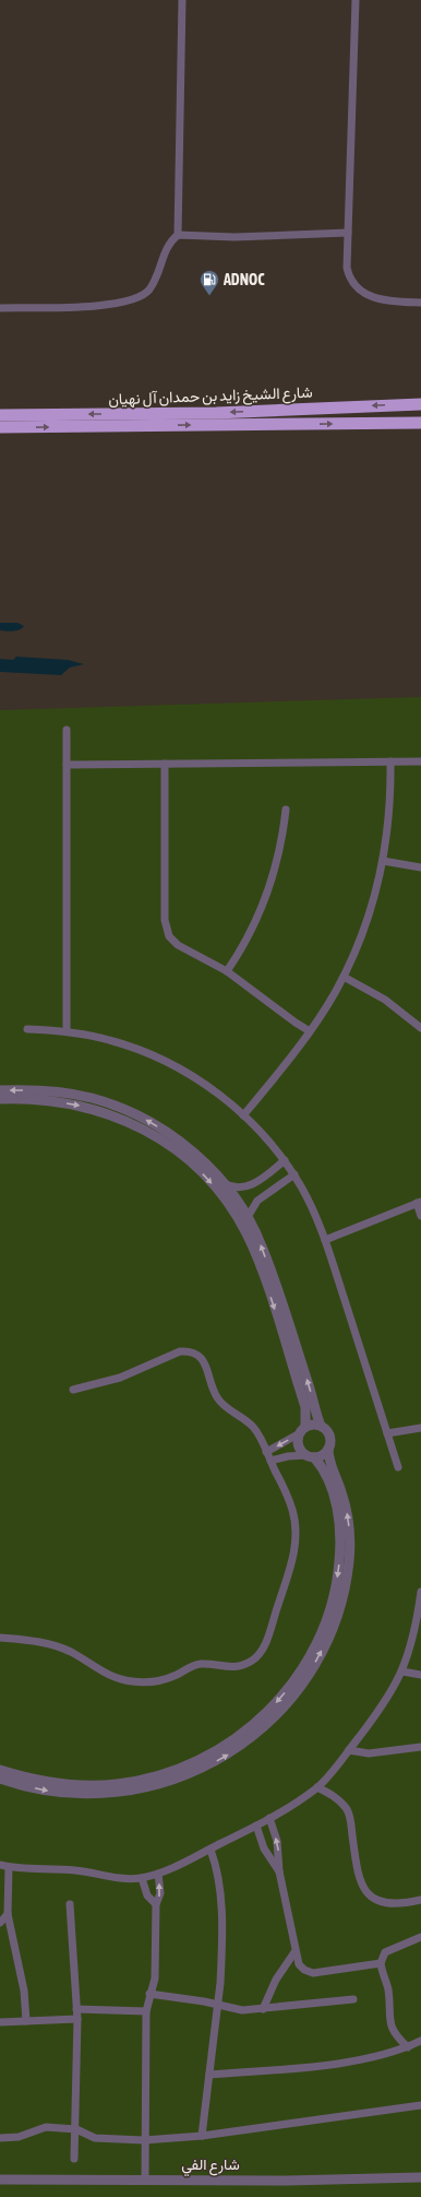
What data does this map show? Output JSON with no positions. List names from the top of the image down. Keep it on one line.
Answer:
{"streets":{"highway":["شارع الشيخ زايد بن حمدان آل نهيان"],"street":["شارع الفي"]},"places":{"fuel station":["ADNOC"]}}
